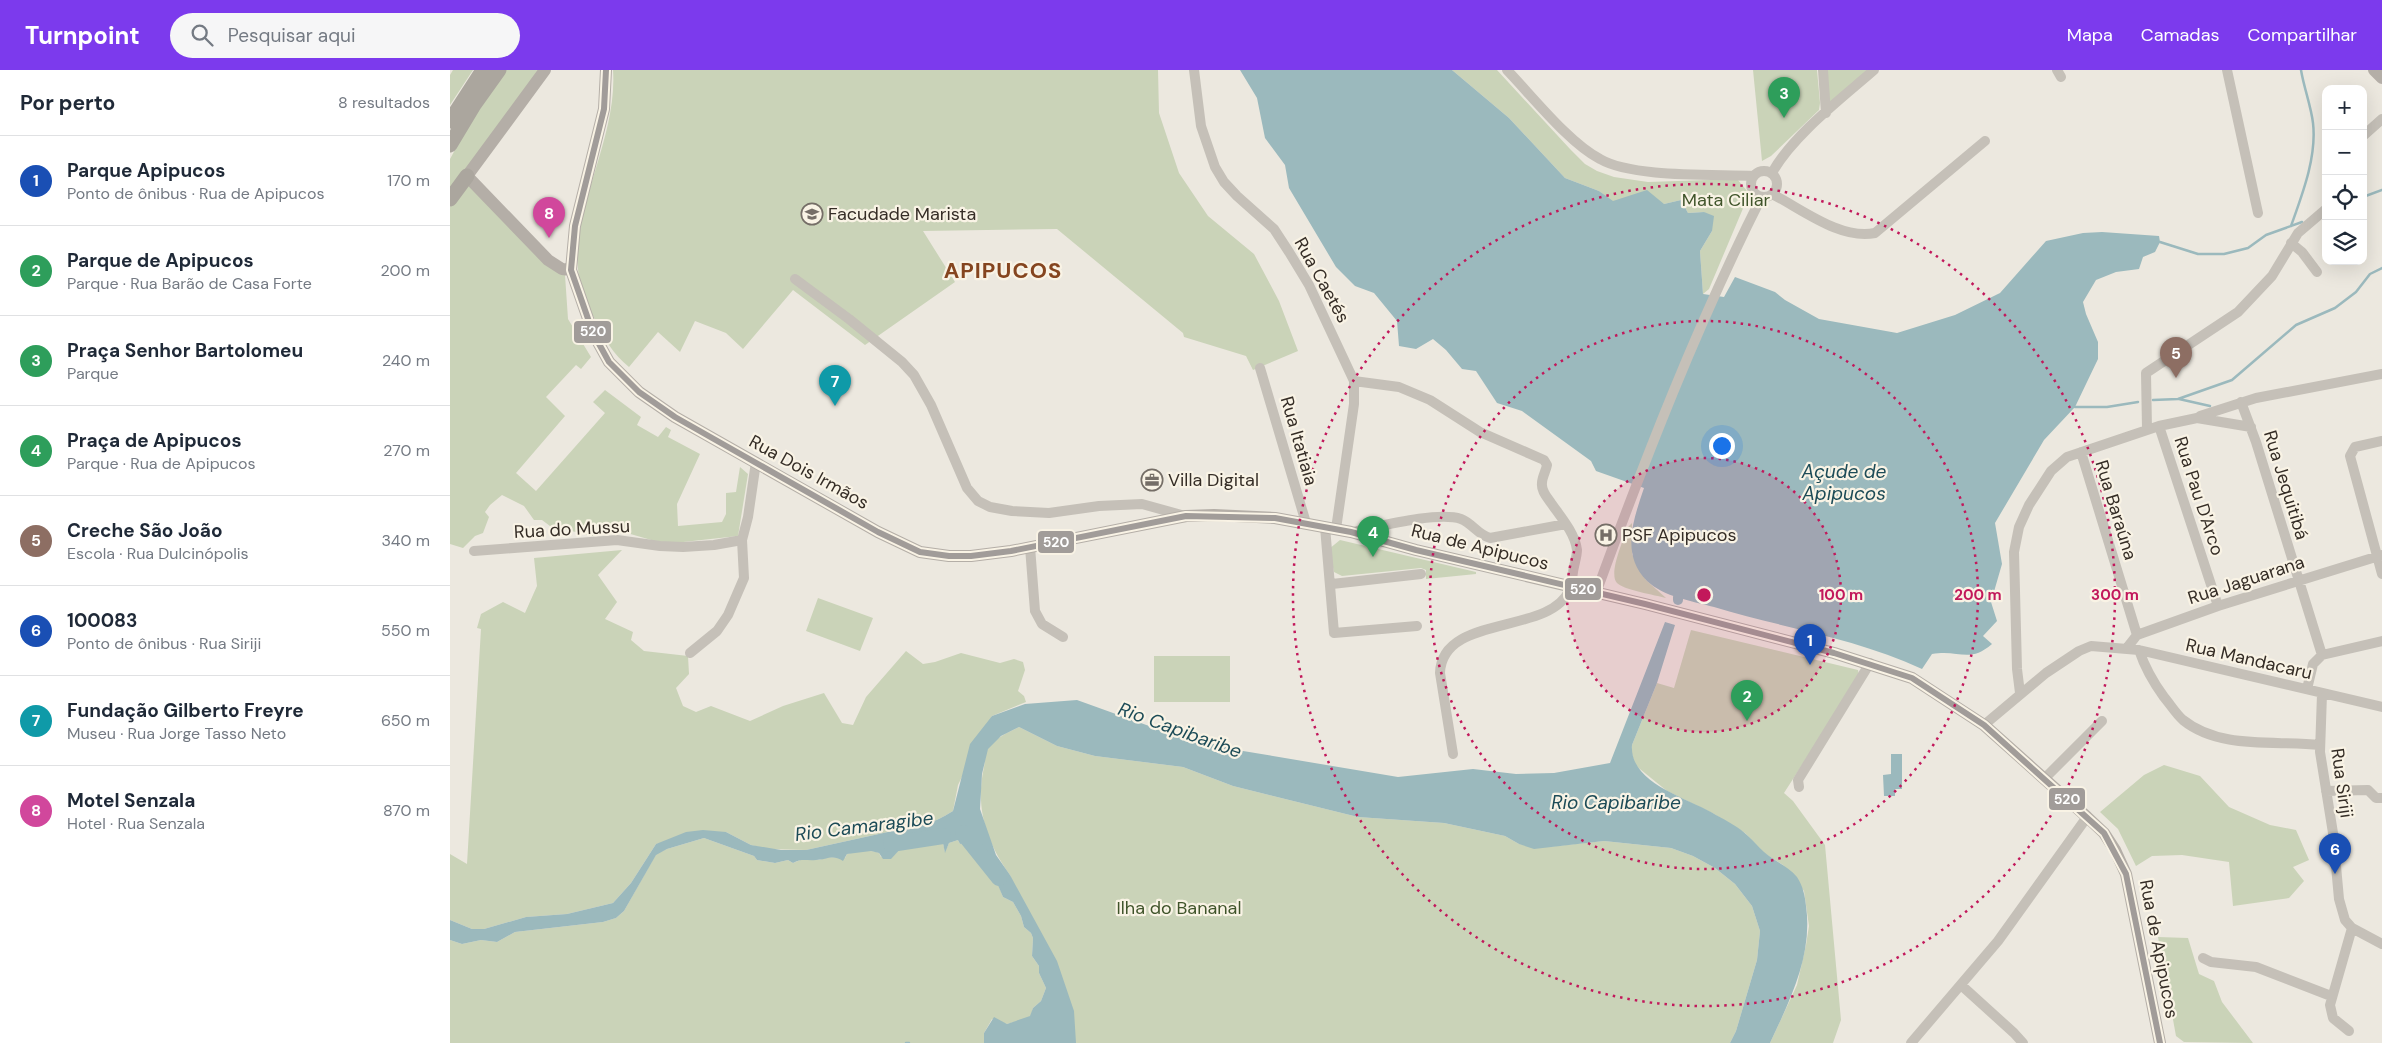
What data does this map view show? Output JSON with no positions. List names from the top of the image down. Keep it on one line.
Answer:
{"streets":{"main road":["Rua Dois Irmãos","Rua de Apipucos"],"street":["Rua Caetés","Rua Itatiaia","Rua Jequitibá","Rua Pau D'Arco","Rua Baraúna","Rua do Mussu","Rua Jaguarana","Rua Mandacaru","Rua Siriji"]},"crossings":[["Rua Caetés","Rua Itatiaia"],["Rua Caetés","Rua Dois Irmãos"],["Rua Caetés","Rua de Apipucos"],["Rua Itatiaia","Rua Dois Irmãos"],["Rua Itatiaia","Rua de Apipucos"],["Rua Dois Irmãos","Rua de Apipucos"],["Rua Jequitibá","Rua Jaguarana"],["Rua Pau D'Arco","Rua Jaguarana"],["Rua Baraúna","Rua Jaguarana"],["Rua Mandacaru","Rua Siriji"]],"districts":["APIPUCOS"],"water":["Açude de Apipucos","Rio Capibaribe","Rio Camaragibe"],"parks":["Mata Ciliar","Ilha do Bananal"],"places":{"school or university":["Facudade Marista"],"office":["Villa Digital"],"hospital":["PSF Apipucos"]},"lines":["transit line 520"],"page":{"header":"Turnpoint","search":"Pesquisar aqui","nav":["Mapa","Camadas","Compartilhar"],"heading":["Por perto","8 resultados"],"pins":["3","8","5","7","4","1","2","6"],"map_buttons":["+","−"],"list":[{"mark":"1","name":"Parque Apipucos","note":"Ponto de ônibus · Rua de Apipucos","value":"170 m"},{"mark":"2","name":"Parque de Apipucos","note":"Parque · Rua Barão de Casa Forte","value":"200 m"},{"mark":"3","name":"Praça Senhor Bartolomeu","note":"Parque","value":"240 m"},{"mark":"4","name":"Praça de Apipucos","note":"Parque · Rua de Apipucos","value":"270 m"},{"mark":"5","name":"Creche São João","note":"Escola · Rua Dulcinópolis","value":"340 m"},{"mark":"6","name":"100083","note":"Ponto de ônibus · Rua Siriji","value":"550 m"},{"mark":"7","name":"Fundação Gilberto Freyre","note":"Museu · Rua Jorge Tasso Neto","value":"650 m"},{"mark":"8","name":"Motel Senzala","note":"Hotel · Rua Senzala","value":"870 m"}]},"rings":["100 m","200 m","300 m"]}
